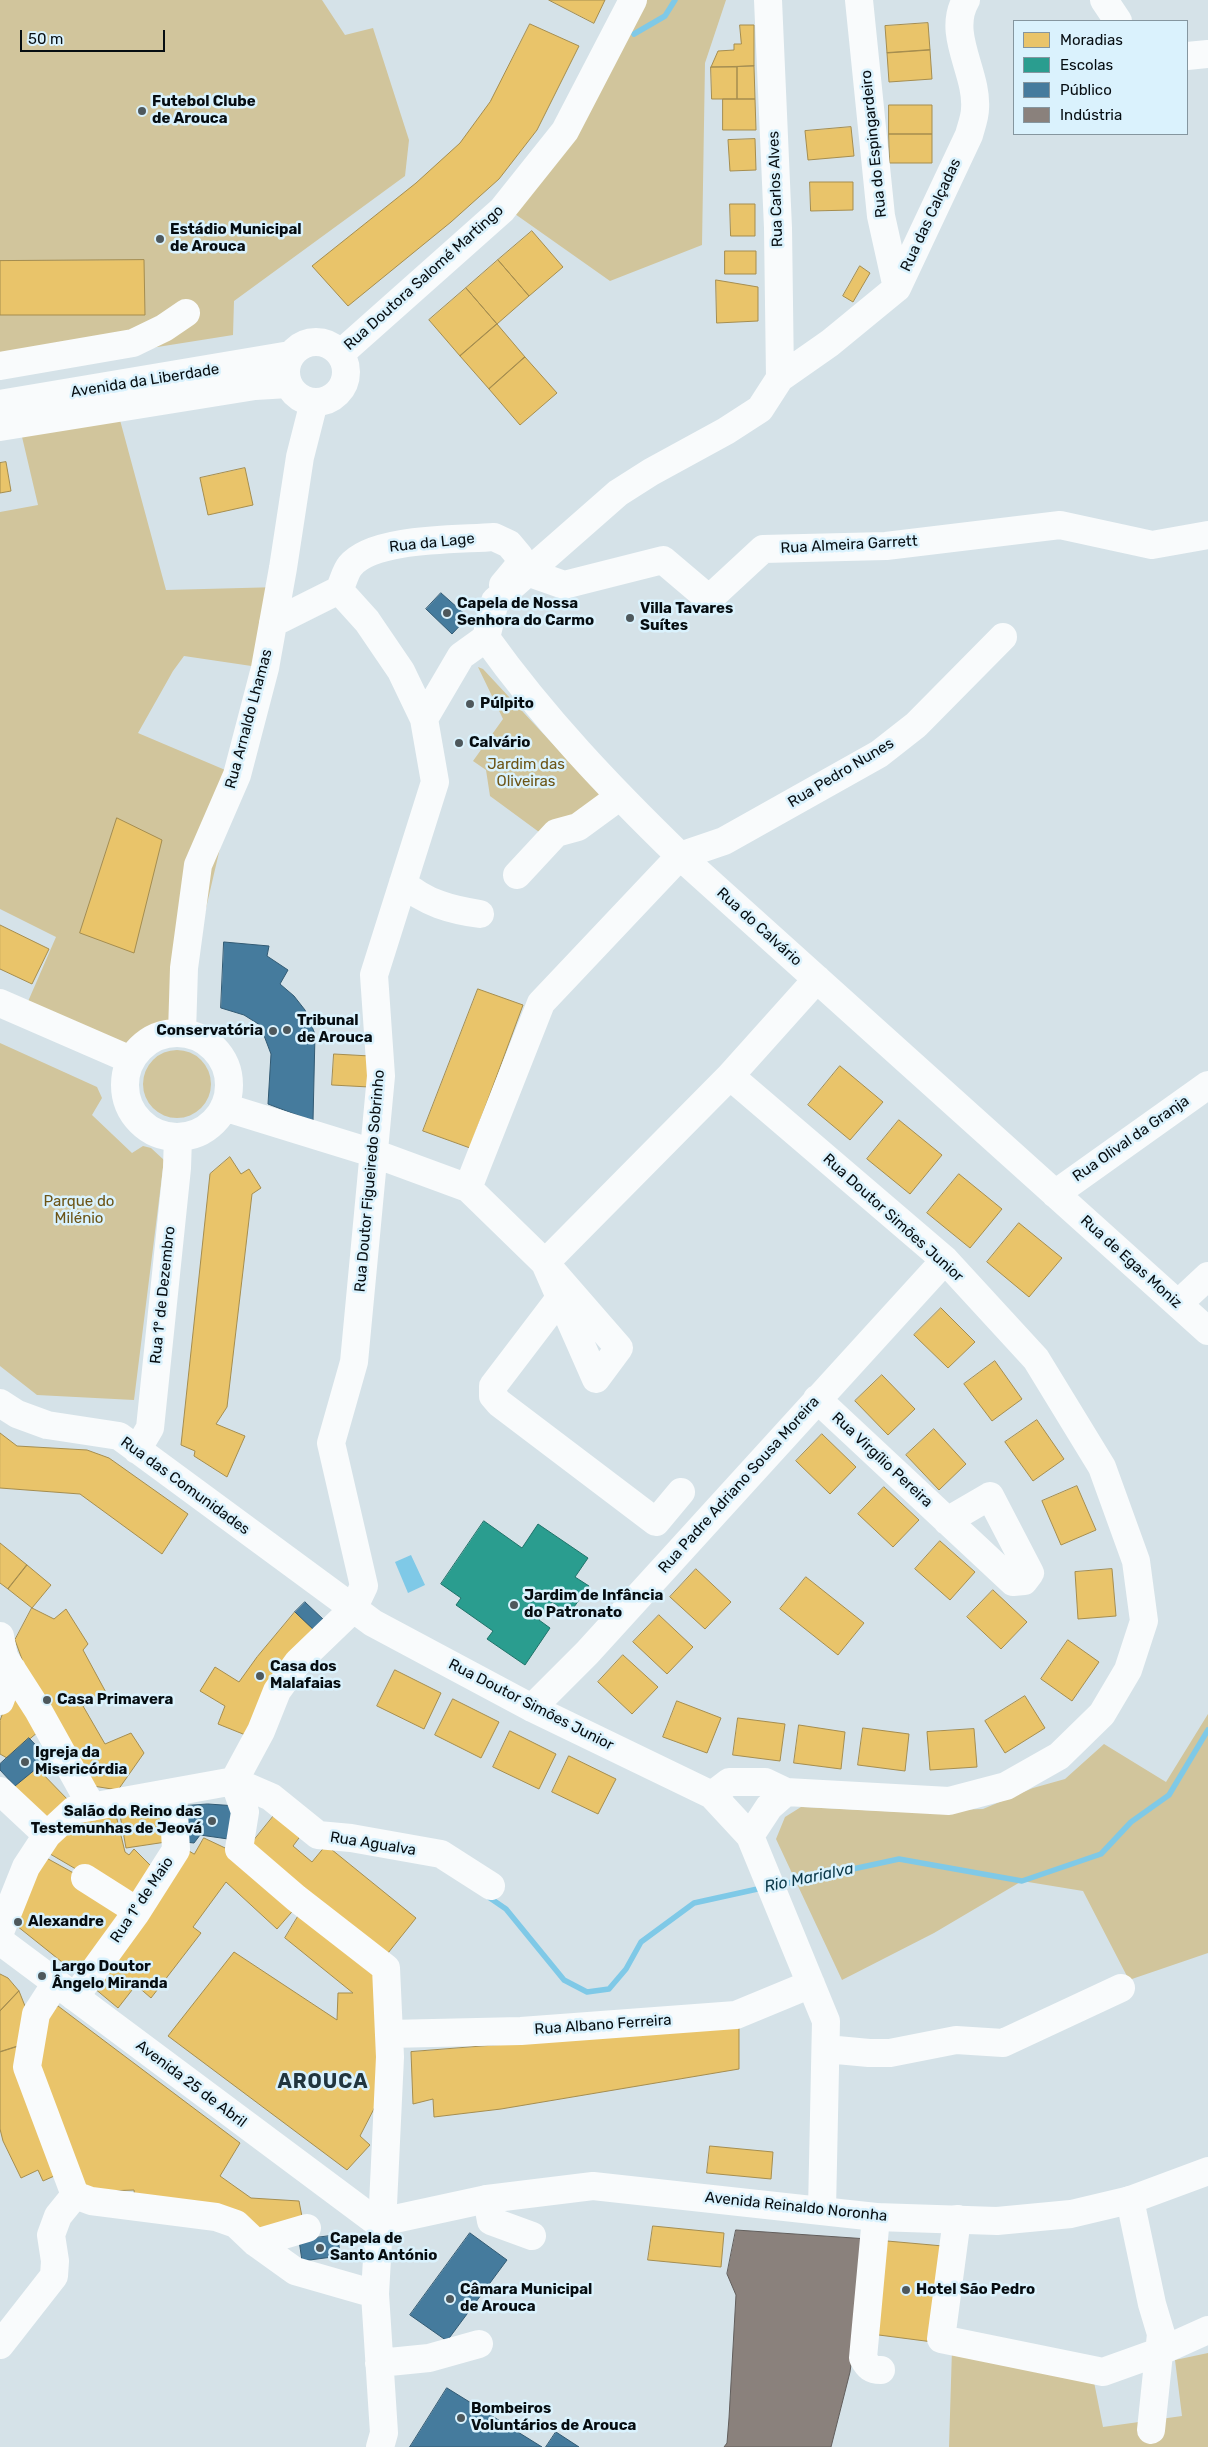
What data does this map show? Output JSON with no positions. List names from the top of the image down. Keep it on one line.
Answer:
{"streets":{"street":["Rua do Espingardeiro","Rua Carlos Alves","Rua das Calçadas","Rua Doutora Salomé Martingo","Avenida da Liberdade","Rua da Lage","Rua Almeira Garrett","Rua Arnaldo Lhamas","Rua Pedro Nunes","Rua do Calvário","Rua Olival da Granja","Rua Doutor Figueiredo Sobrinho","Rua Doutor Simões Junior","Rua de Egas Moniz","Rua 1º de Dezembro","Rua Virgílio Pereira","Rua Padre Adriano Sousa Moreira","Rua das Comunidades","Rua Agualva","Rua 1º de Maio","Rua Albano Ferreira","Avenida 25 de Abril","Avenida Reinaldo Noronha"]},"crossings":[["Rua do Espingardeiro","Rua das Calçadas"],["Rua Carlos Alves","Rua das Calçadas"],["Rua Doutora Salomé Martingo","Avenida da Liberdade"],["Rua Doutora Salomé Martingo","Rua Arnaldo Lhamas"],["Avenida da Liberdade","Rua Arnaldo Lhamas"],["Rua da Lage","Rua Doutor Figueiredo Sobrinho"],["Rua Arnaldo Lhamas","Rua 1º de Dezembro"],["Rua Pedro Nunes","Rua do Calvário"],["Rua do Calvário","Rua Olival da Granja"],["Rua do Calvário","Rua de Egas Moniz"],["Rua Olival da Granja","Rua de Egas Moniz"],["Rua Doutor Figueiredo Sobrinho","Rua Doutor Simões Junior"],["Rua Doutor Figueiredo Sobrinho","Rua das Comunidades"],["Rua Doutor Figueiredo Sobrinho","Rua Agualva"],["Rua Doutor Simões Junior","Rua Padre Adriano Sousa Moreira"],["Rua Doutor Simões Junior","Rua das Comunidades"],["Rua 1º de Dezembro","Rua das Comunidades"],["Rua Virgílio Pereira","Rua Padre Adriano Sousa Moreira"],["Rua 1º de Maio","Avenida 25 de Abril"],["Avenida 25 de Abril","Avenida Reinaldo Noronha"]],"districts":["AROUCA"],"water":["Rio Marialva"],"parks":["Jardim das Oliveiras","Parque do Milénio"],"places":["Futebol Clube de Arouca","Estádio Municipal de Arouca","Capela de Nossa Senhora do Carmo","Villa Tavares Suítes","Púlpito","Calvário","Tribunal de Arouca","Conservatória","Jardim de Infância do Patronato","Casa dos Malafaias","Casa Primavera","Igreja da Misericórdia","Salão do Reino das Testemunhas de Jeová","Alexandre","Largo Doutor Ângelo Miranda","Capela de Santo António","Hotel São Pedro","Câmara Municipal de Arouca","Bombeiros Voluntários de Arouca"],"legend":["Moradias","Escolas","Público","Indústria"],"scale_bar":"50 m"}
